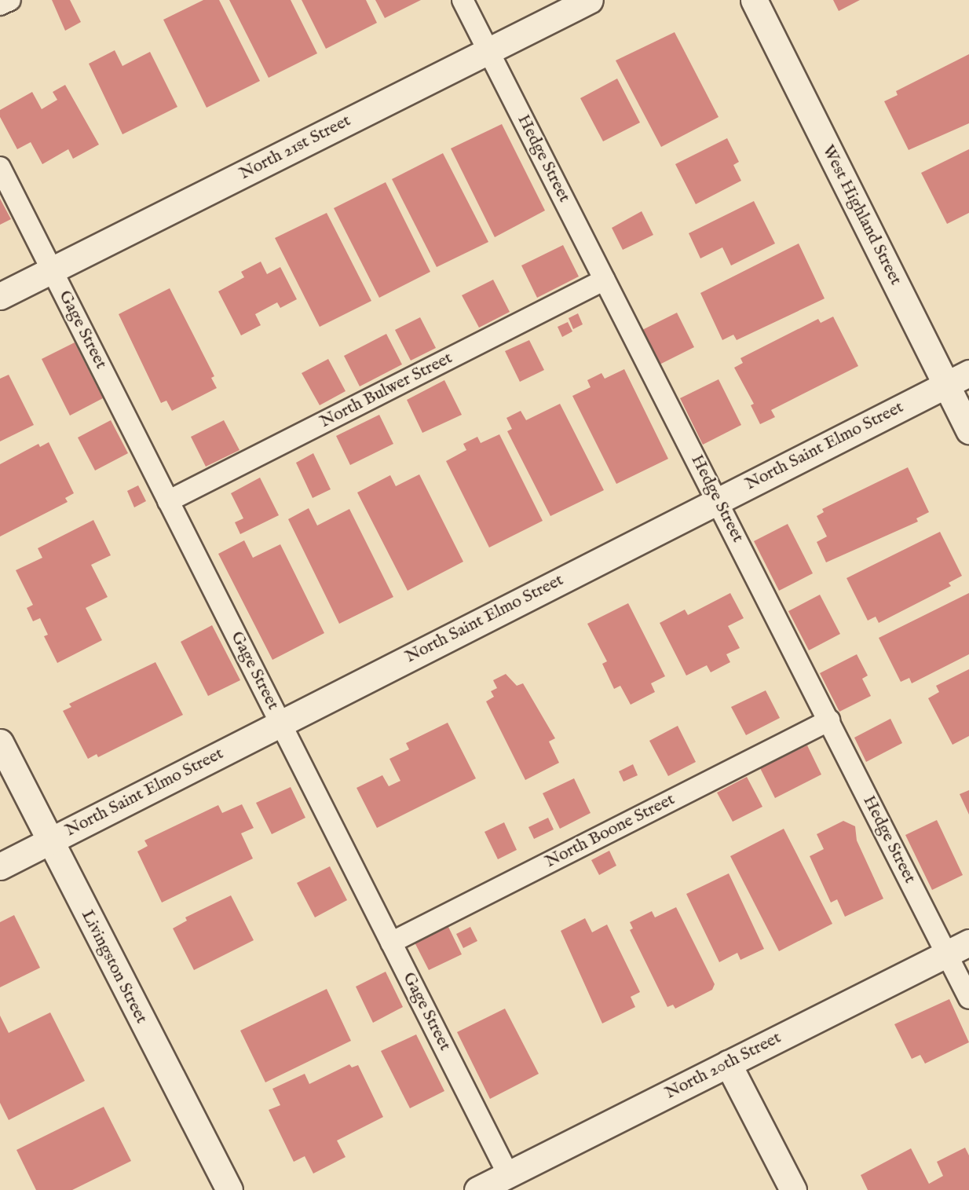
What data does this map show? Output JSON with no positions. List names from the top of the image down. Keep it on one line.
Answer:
{"streets":{"street":["North 21st Street","West Highland Street","North Saint Elmo Street","Livingston Street","North 20th Street"],"lane":["Hedge Street","Gage Street","North Bulwer Street","North Boone Street"]},"crossings":[["North 21st Street","Hedge Street"],["North 21st Street","Gage Street"],["Hedge Street","North Bulwer Street"],["Hedge Street","North Saint Elmo Street"],["Hedge Street","North Boone Street"],["Hedge Street","North 20th Street"],["West Highland Street","North Saint Elmo Street"],["Gage Street","North Bulwer Street"],["Gage Street","North Saint Elmo Street"],["Gage Street","North Boone Street"],["Gage Street","North 20th Street"],["North Saint Elmo Street","Livingston Street"]]}
